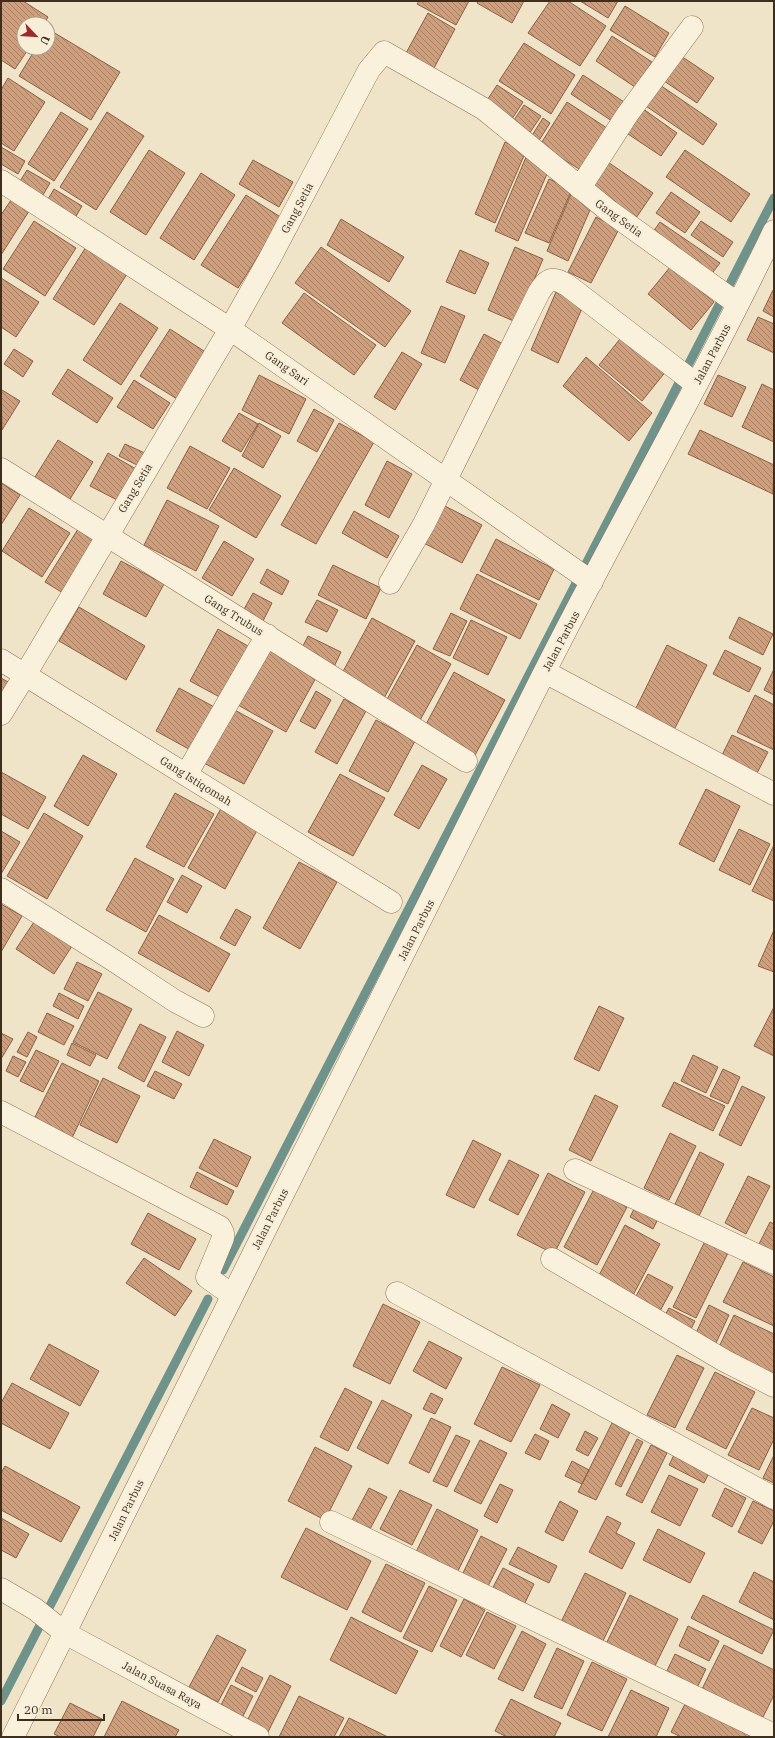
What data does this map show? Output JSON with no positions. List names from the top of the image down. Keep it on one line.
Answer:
{"streets":{"street":["Gang Setia","Jalan Parbus","Gang Sari","Gang Trubus","Gang Istiqomah","Jalan Suasa Raya"]},"crossings":[["Gang Setia","Jalan Parbus"],["Gang Setia","Gang Sari"],["Gang Setia","Gang Trubus"],["Gang Setia","Gang Istiqomah"],["Jalan Parbus","Gang Sari"],["Jalan Parbus","Jalan Suasa Raya"]],"scale_bar":"20 m","north":"bottom right"}
